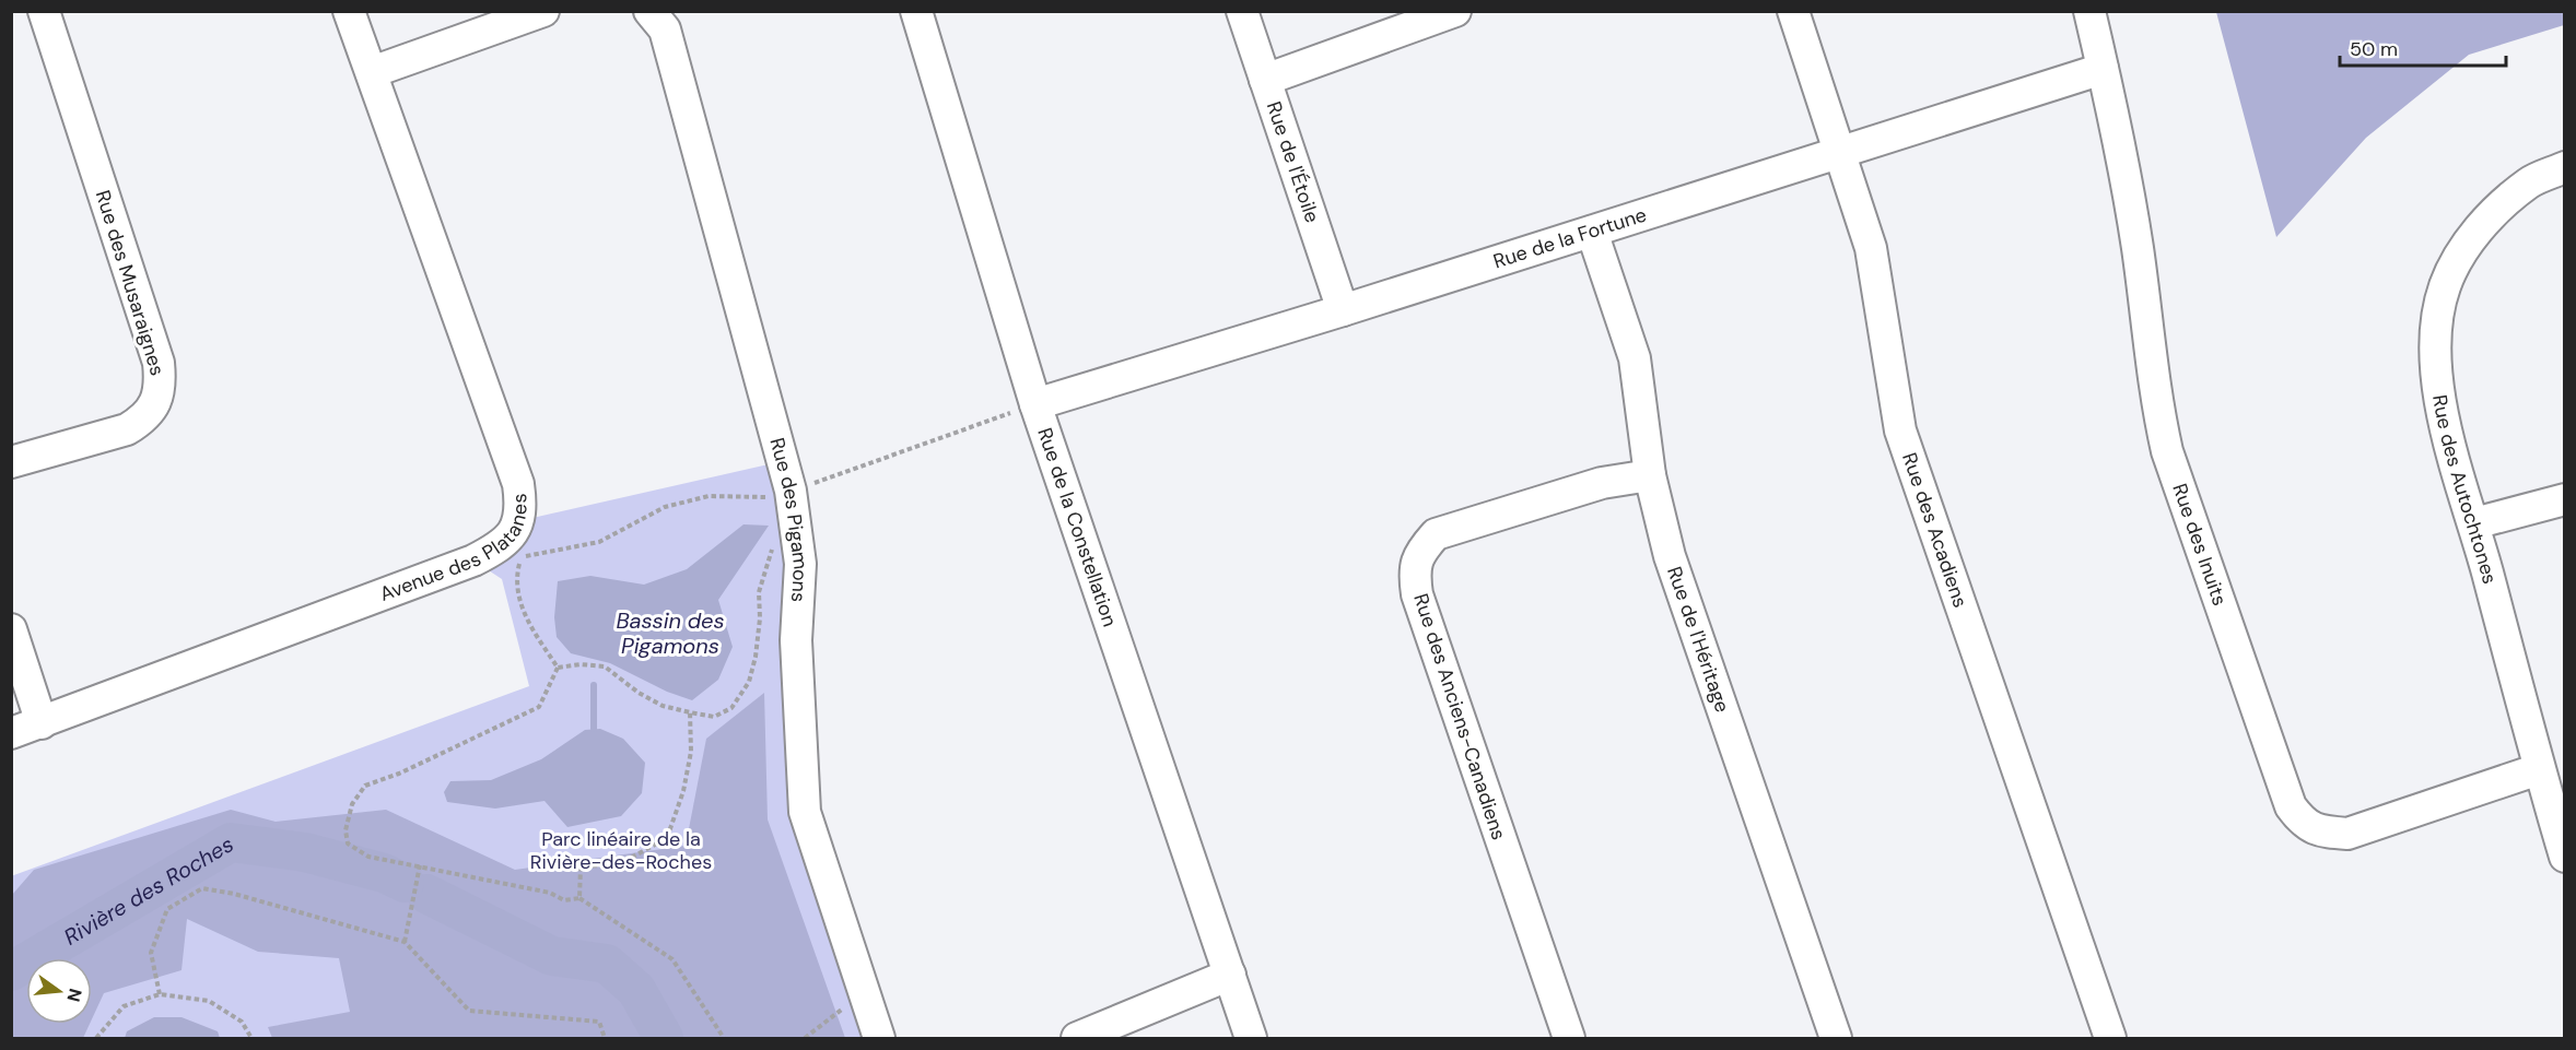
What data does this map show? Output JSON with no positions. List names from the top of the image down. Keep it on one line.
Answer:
{"streets":{"street":["Rue de l'Étoile","Rue de la Fortune","Rue des Musaraignes","Rue des Autochtones","Rue des Pigamons","Rue de la Constellation","Rue des Acadiens","Avenue des Platanes","Rue des Inuits","Rue de l'Héritage","Rue des Anciens-Canadiens"]},"crossings":[["Rue de l'Étoile","Rue de la Fortune"],["Rue de la Fortune","Rue de la Constellation"],["Rue de la Fortune","Rue des Acadiens"],["Rue de la Fortune","Rue des Inuits"],["Rue de la Fortune","Rue de l'Héritage"],["Rue des Autochtones","Rue des Inuits"],["Rue de l'Héritage","Rue des Anciens-Canadiens"]],"water":["Bassin des Pigamons","Rivière des Roches"],"parks":["Parc linéaire de la Rivière-des-Roches"],"scale_bar":"50 m","north":"right"}
